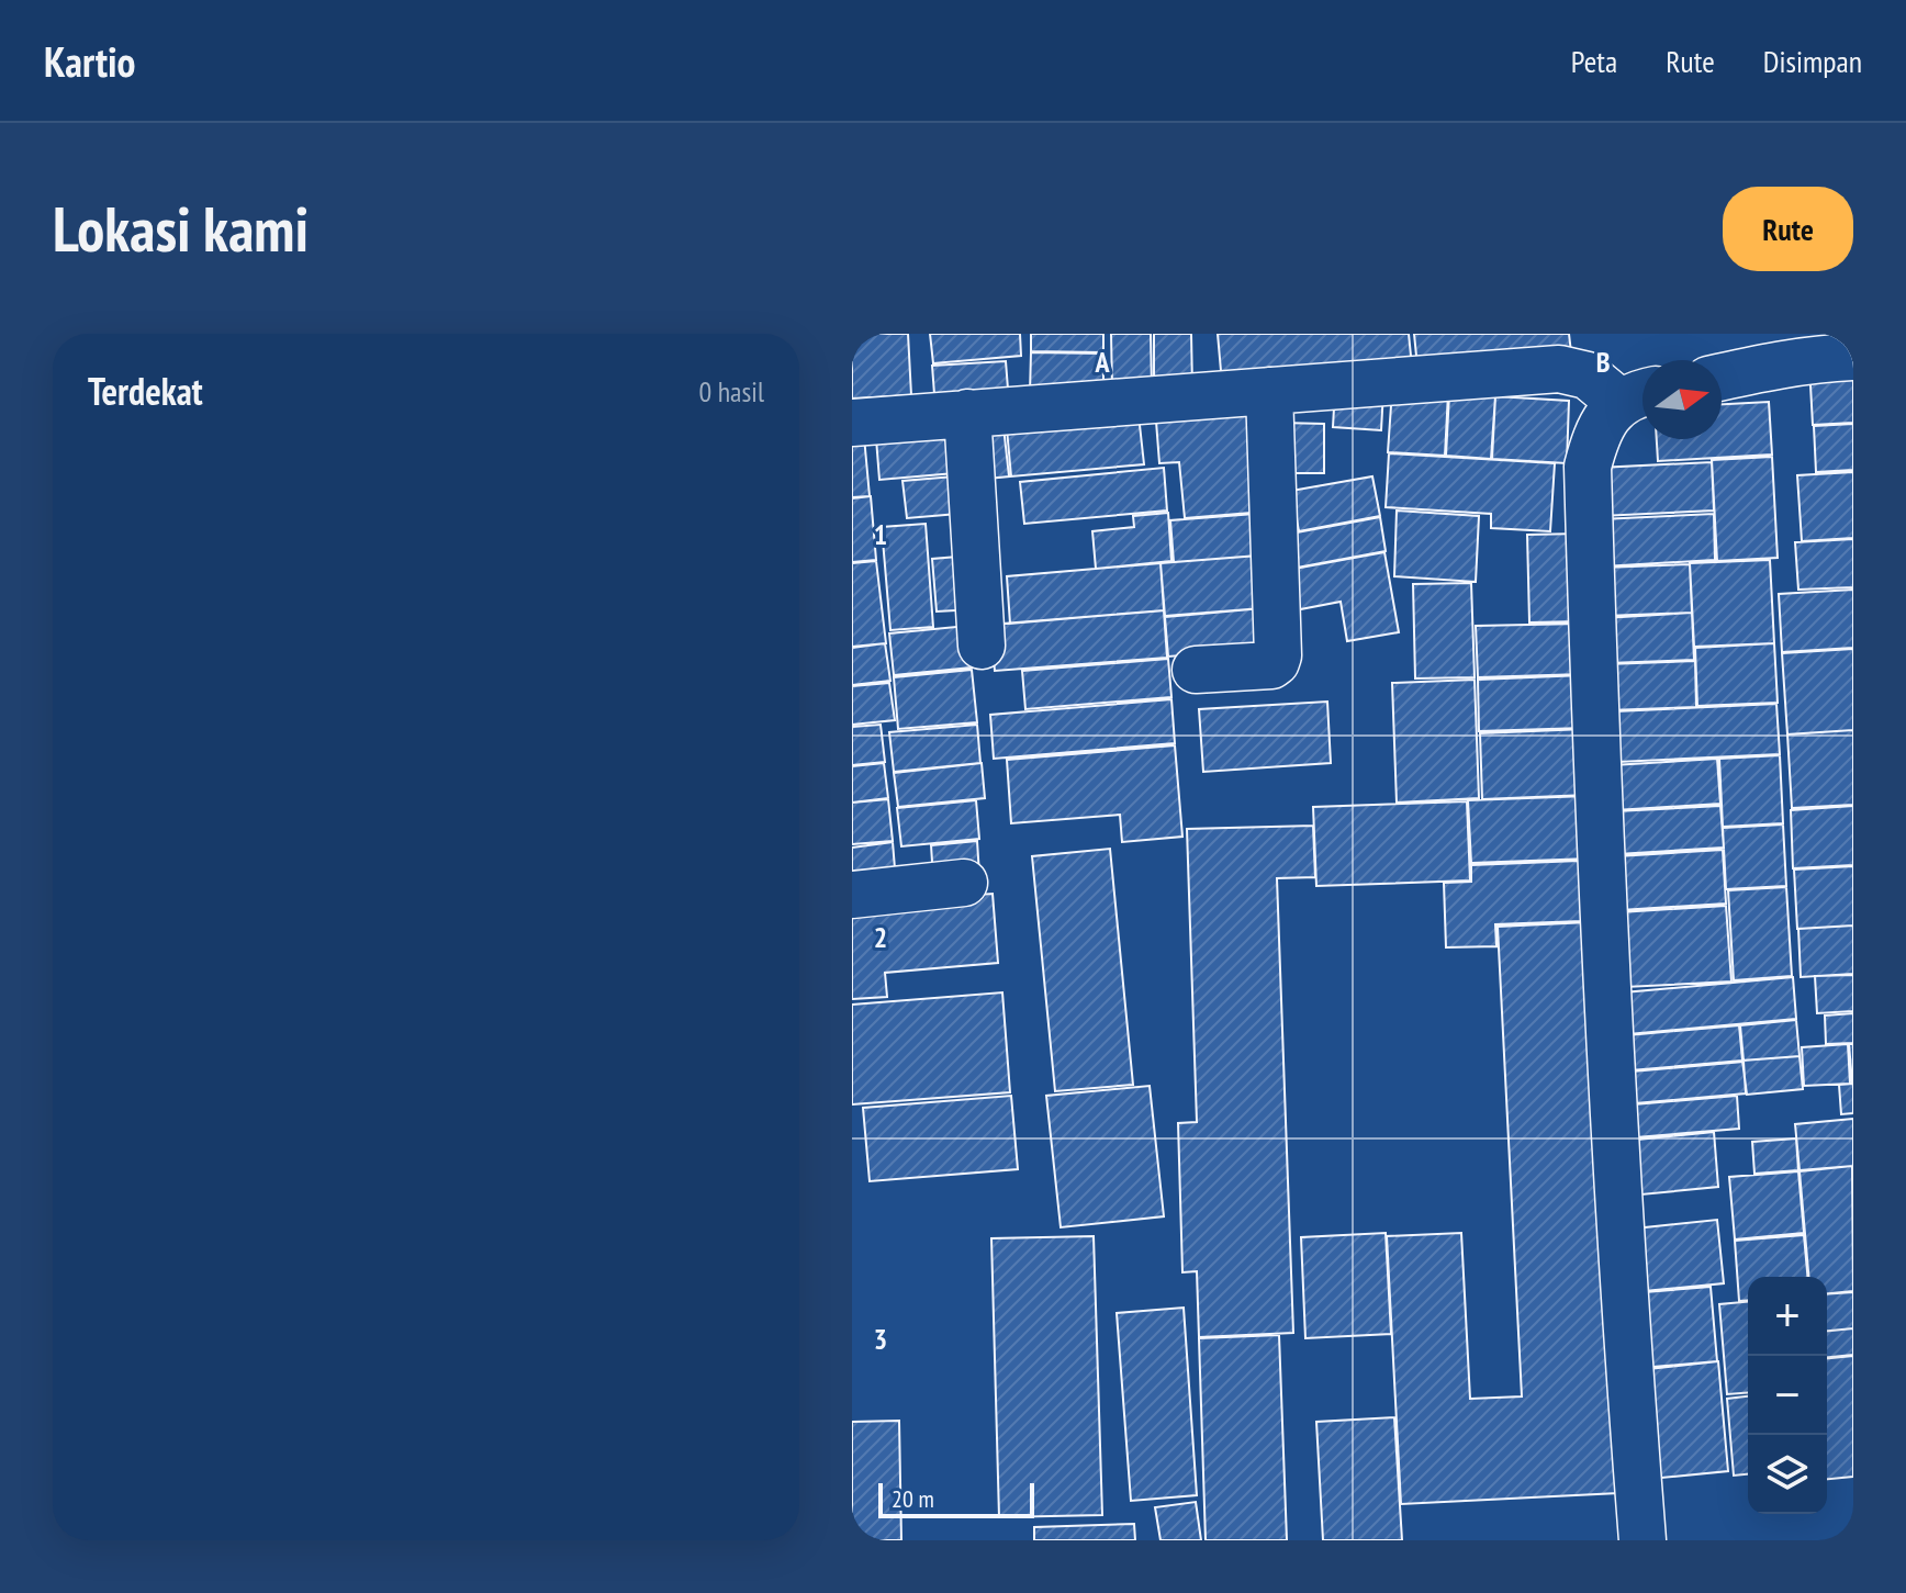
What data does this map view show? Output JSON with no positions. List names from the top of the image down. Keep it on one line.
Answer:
{"scale_bar":"20 m","north":"right","page":{"header":"Kartio","nav":["Peta","Rute","Disimpan"],"buttons":"Rute","title":"Lokasi kami","heading":["Terdekat","0 hasil"],"map_buttons":["+","−"],"scale":"20 m"},"grid":{"columns":["A","B"],"rows":["1","2","3"]}}
